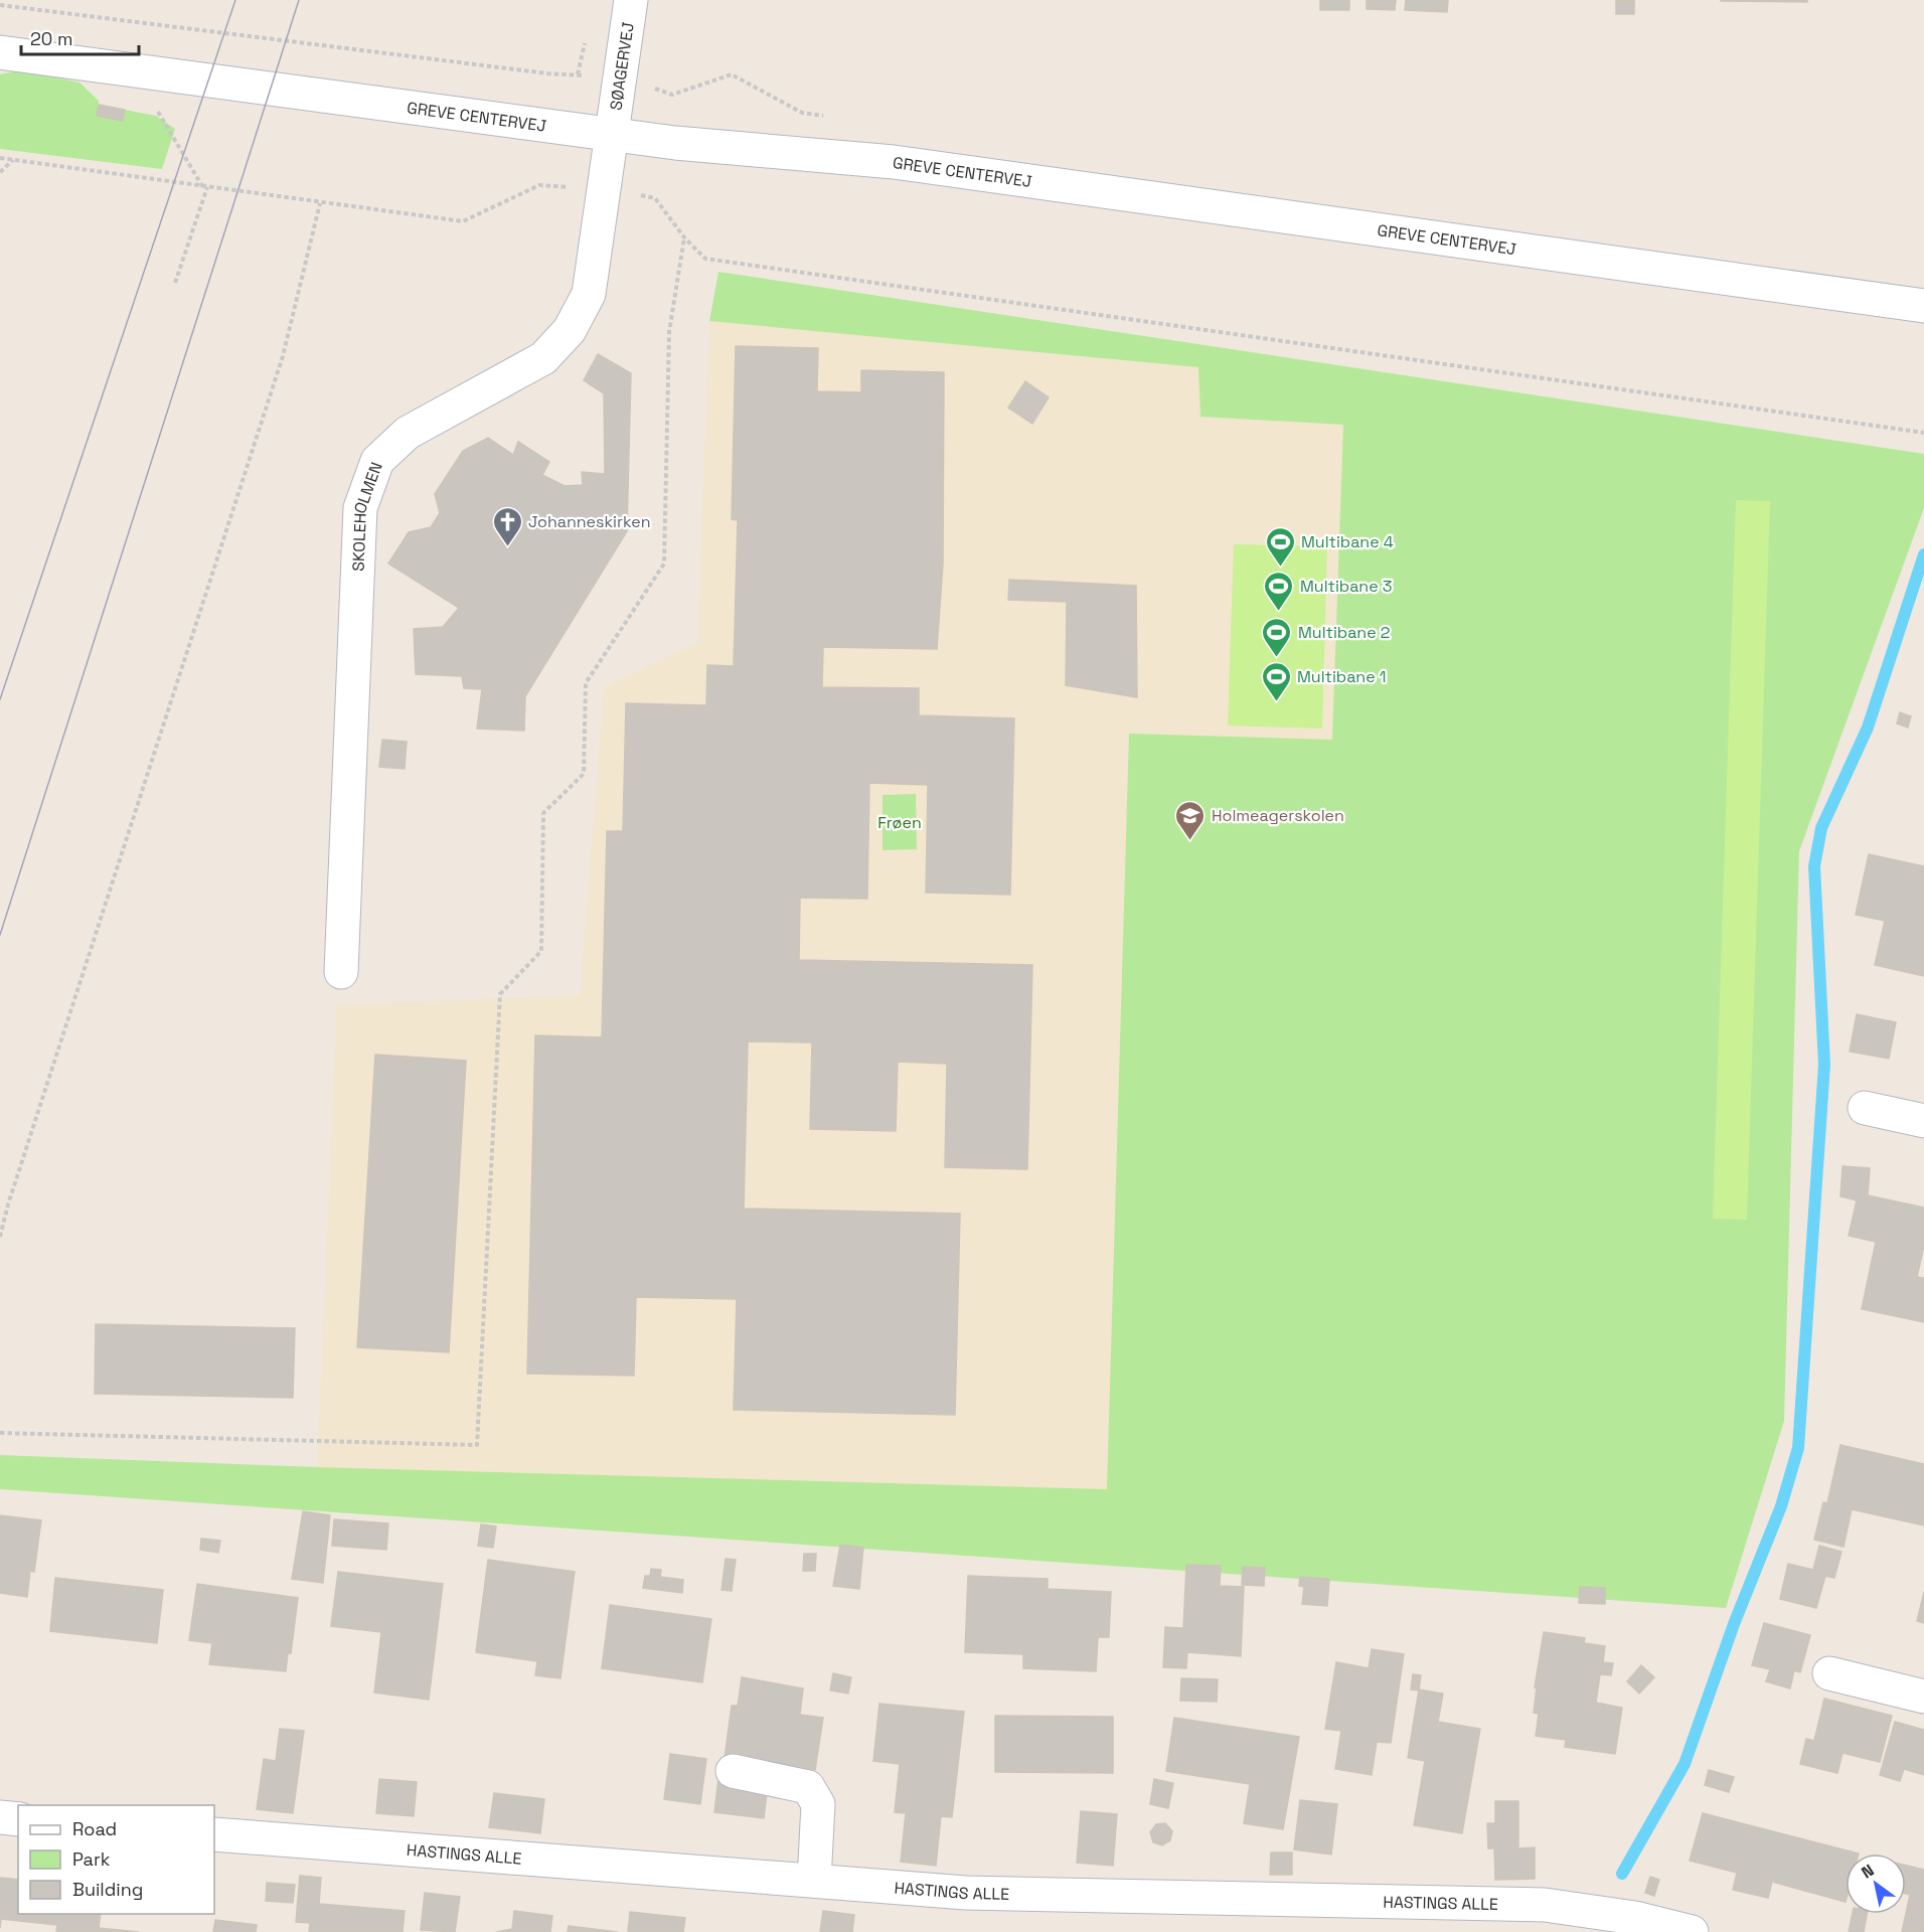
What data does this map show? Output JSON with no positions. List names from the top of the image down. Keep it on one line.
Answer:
{"streets":{"street":["SØAGERVEJ","GREVE CENTERVEJ","SKOLEHOLMEN","HASTINGS ALLE"]},"crossings":[["SØAGERVEJ","GREVE CENTERVEJ"],["SØAGERVEJ","SKOLEHOLMEN"],["GREVE CENTERVEJ","SKOLEHOLMEN"]],"parks":["Frøen"],"places":{"church":["Johanneskirken"],"sports":["Multibane 4","Multibane 3","Multibane 2","Multibane 1"],"school or university":["Holmeagerskolen"]},"legend":["Road","Park","Building"],"scale_bar":"20 m","north":"top left"}
